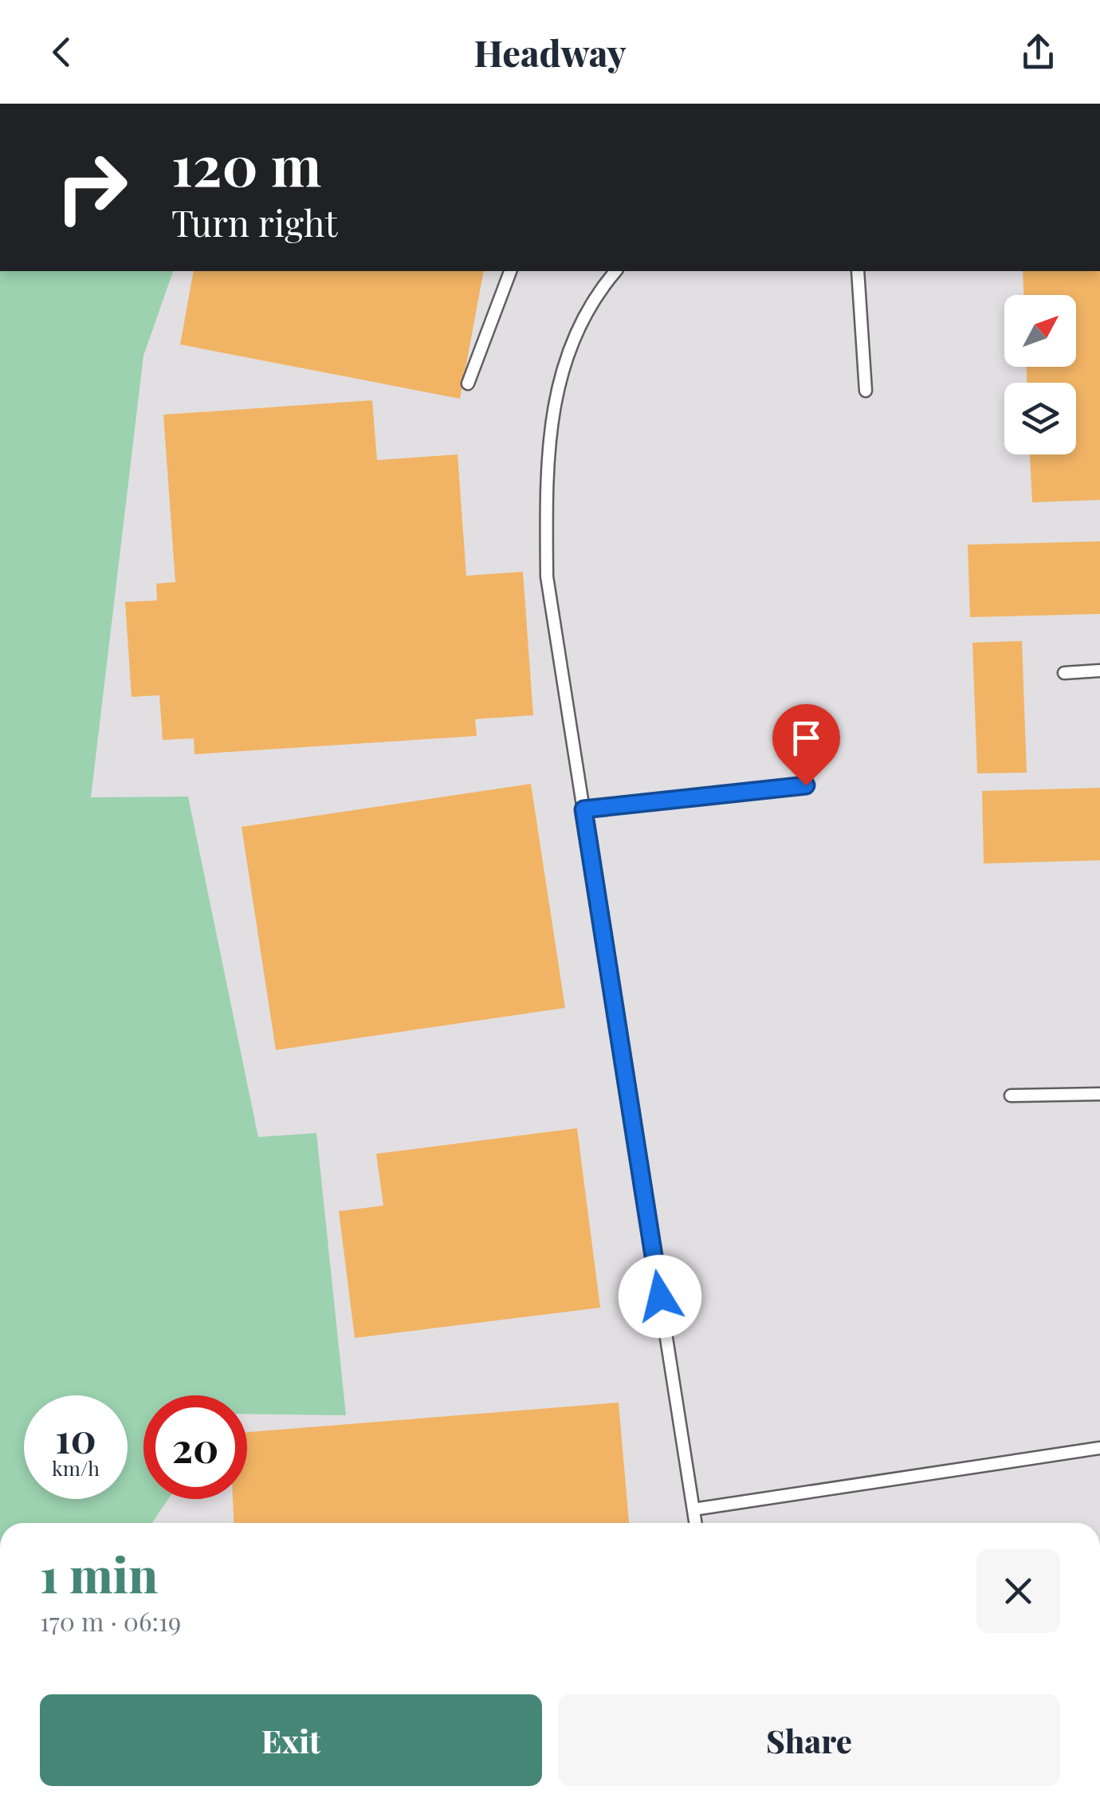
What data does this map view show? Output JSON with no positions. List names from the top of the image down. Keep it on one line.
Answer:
{"north":"top right","page":{"header":"Headway","turn":["120 m","Turn right"],"speed":"10 km/h","limit":"20","heading":["1 min","170 m · 06:19"],"buttons":["Exit","Share"]}}
